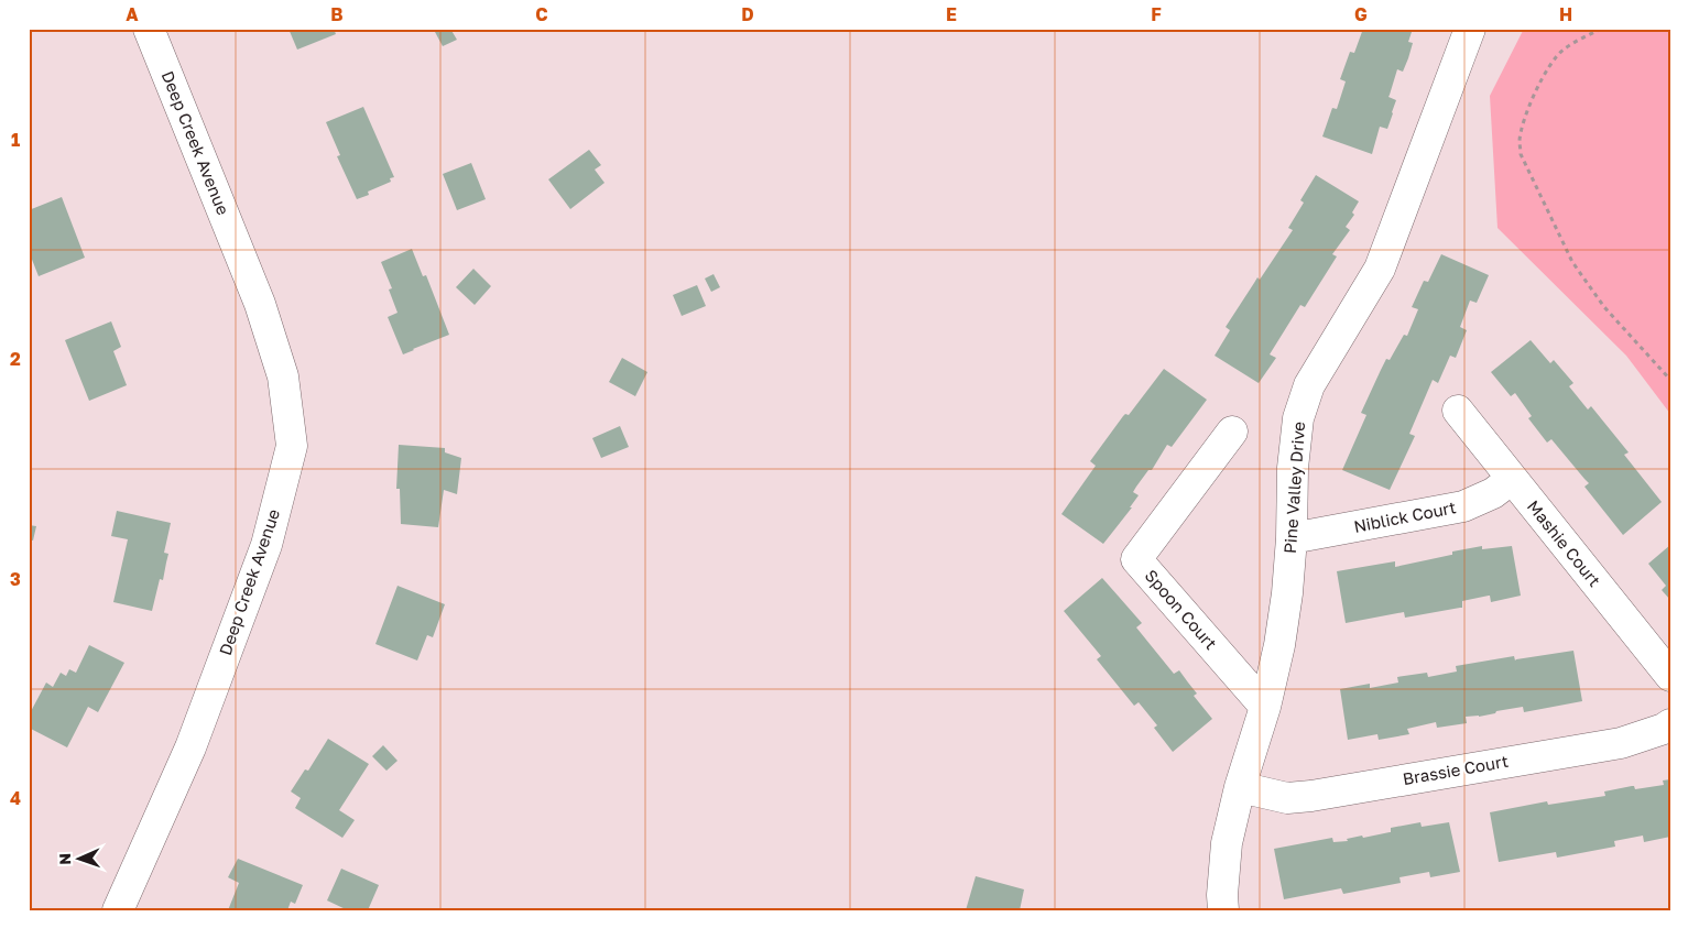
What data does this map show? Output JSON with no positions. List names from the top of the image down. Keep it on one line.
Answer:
{"streets":{"street":["Deep Creek Avenue","Pine Valley Drive","Niblick Court","Mashie Court","Spoon Court","Brassie Court"]},"crossings":[["Pine Valley Drive","Niblick Court"],["Pine Valley Drive","Spoon Court"],["Pine Valley Drive","Brassie Court"],["Niblick Court","Mashie Court"]],"north":"left","grid":{"columns":["A","B","C","D","E","F","G","H"],"rows":["1","2","3","4"]}}
